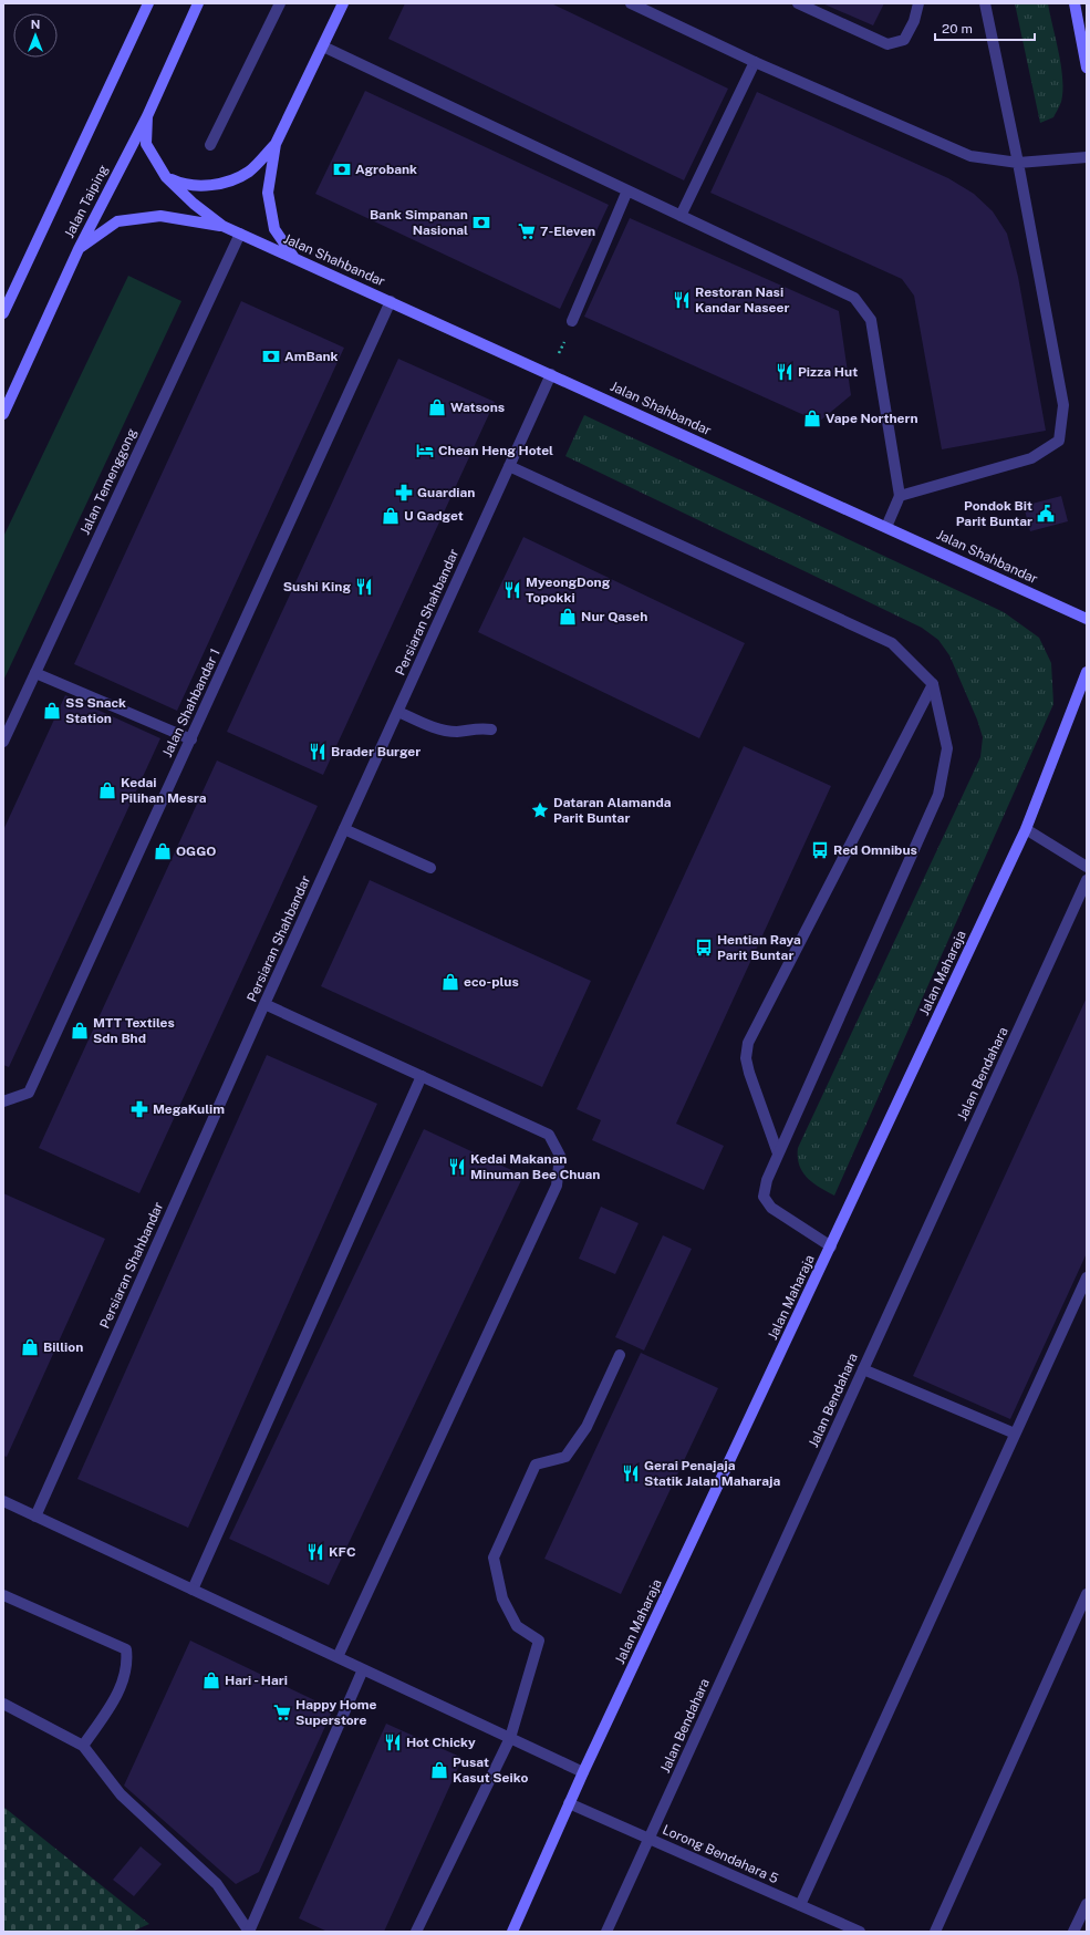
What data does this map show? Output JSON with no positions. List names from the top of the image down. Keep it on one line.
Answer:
{"streets":{"street":["Jalan Taiping","Jalan Shahbandar","Jalan Temenggong","Persiaran Shahbandar","Jalan Shahbandar 1","Jalan Maharaja","Jalan Bendahara","Lorong Bendahara 5"]},"crossings":[["Jalan Taiping","Jalan Shahbandar"],["Jalan Shahbandar","Jalan Temenggong"],["Jalan Shahbandar","Persiaran Shahbandar"],["Jalan Shahbandar","Jalan Shahbandar 1"],["Jalan Maharaja","Lorong Bendahara 5"],["Jalan Bendahara","Lorong Bendahara 5"]],"places":{"bank":["Agrobank","Bank Simpanan Nasional","AmBank"],"supermarket":["7-Eleven","Happy Home Superstore"],"restaurant":["Restoran Nasi Kandar Naseer","Pizza Hut","Sushi King","MyeongDong Topokki","Brader Burger","Kedai Makanan Minuman Bee Chuan","Gerai Penajaja Statik Jalan Maharaja","KFC","Hot Chicky"],"shop":["Watsons","Vape Northern","U Gadget","Nur Qaseh","SS Snack Station","Kedai Pilihan Mesra","OGGO","eco-plus","MTT Textiles Sdn Bhd","Billion","Hari - Hari","Pusat Kasut Seiko"],"hotel":["Chean Heng Hotel"],"pharmacy":["Guardian","MegaKulim"],"public building":["Pondok Bit Parit Buntar"],"place":["Dataran Alamanda Parit Buntar"],"bus stop":["Red Omnibus","Hentian Raya Parit Buntar"]},"scale_bar":"20 m","north":"top"}
